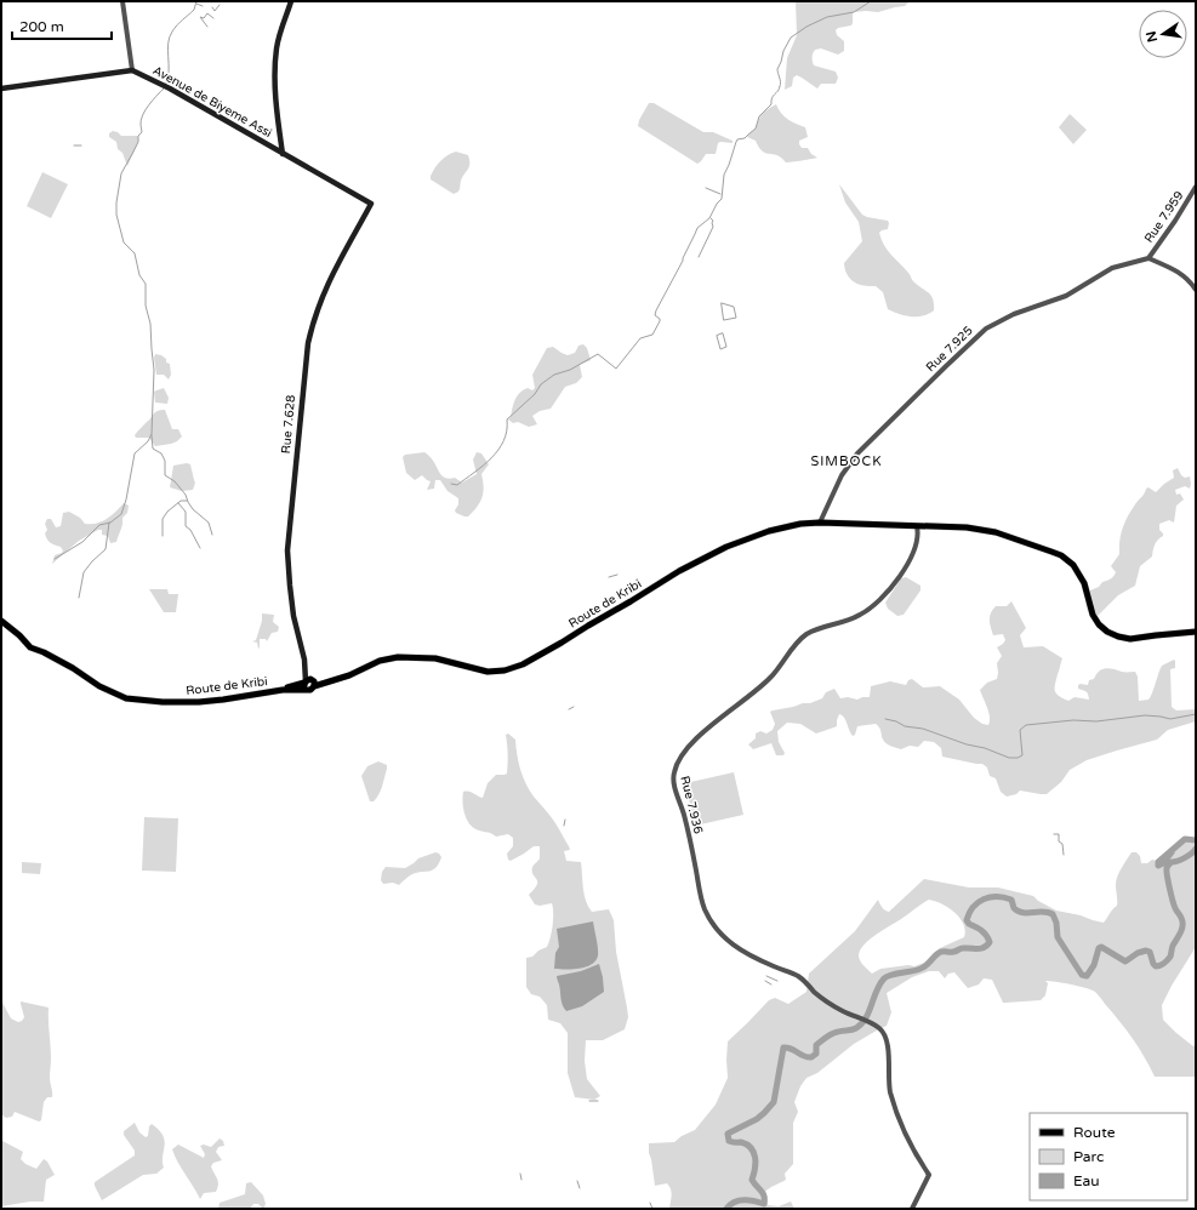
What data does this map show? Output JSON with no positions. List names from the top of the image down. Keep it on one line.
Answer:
{"streets":{"main road":["Avenue de Biyeme Assi","Rue 7.628","Route de Kribi"],"street":["Rue 7.959","Rue 7.925","Rue 7.936"]},"crossings":[["Avenue de Biyeme Assi","Rue 7.628"],["Rue 7.959","Rue 7.925"],["Rue 7.925","Route de Kribi"],["Rue 7.628","Route de Kribi"],["Route de Kribi","Rue 7.936"]],"districts":["SIMBOCK"],"legend":["Route","Parc","Eau"],"scale_bar":"200 m","north":"left"}
